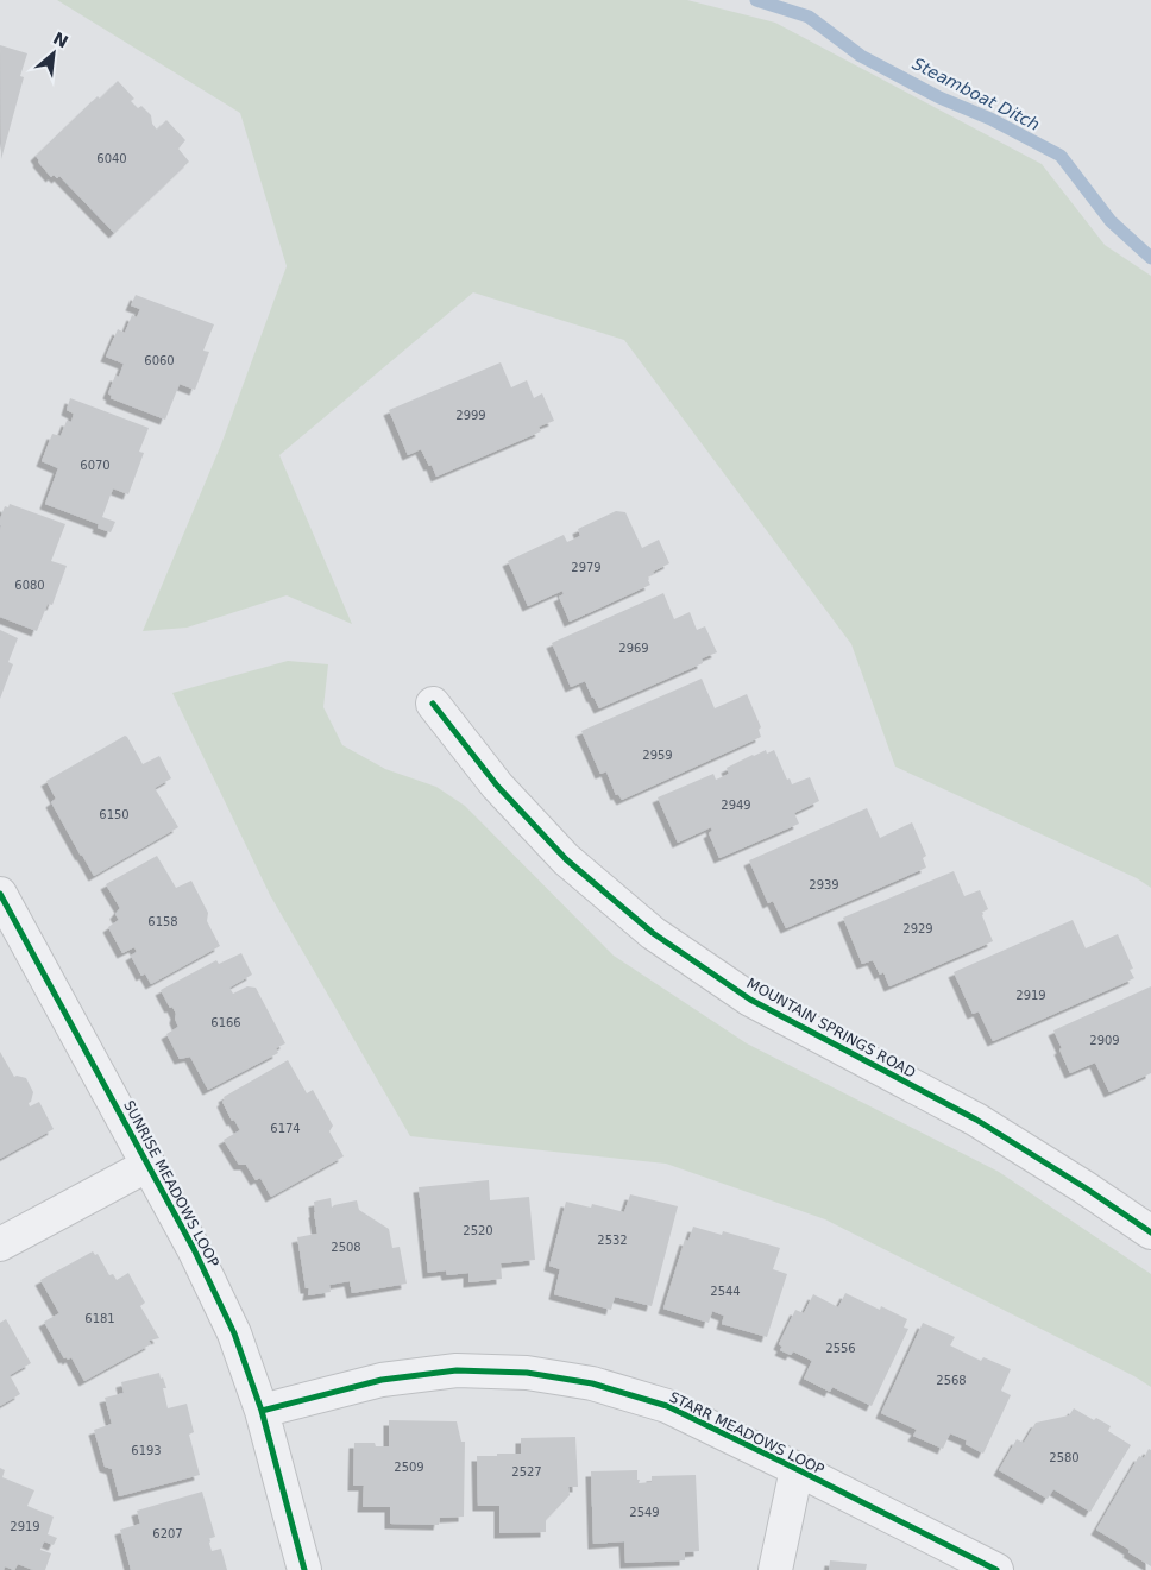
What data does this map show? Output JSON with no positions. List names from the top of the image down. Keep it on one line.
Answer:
{"streets":{"street":["MOUNTAIN SPRINGS ROAD","SUNRISE MEADOWS LOOP","STARR MEADOWS LOOP"]},"crossings":[["SUNRISE MEADOWS LOOP","STARR MEADOWS LOOP"]],"water":["Steamboat Ditch"],"house_numbers":["6040","6060","2999","6070","2979","6080","2969","2959","2949","6150","2939","6158","2929","2919","6166","2909","6174","2520","2532","2508","2544","6181","2556","2568","6193","2580","2509","2527","2549","2919","6207"],"north":"top right"}
